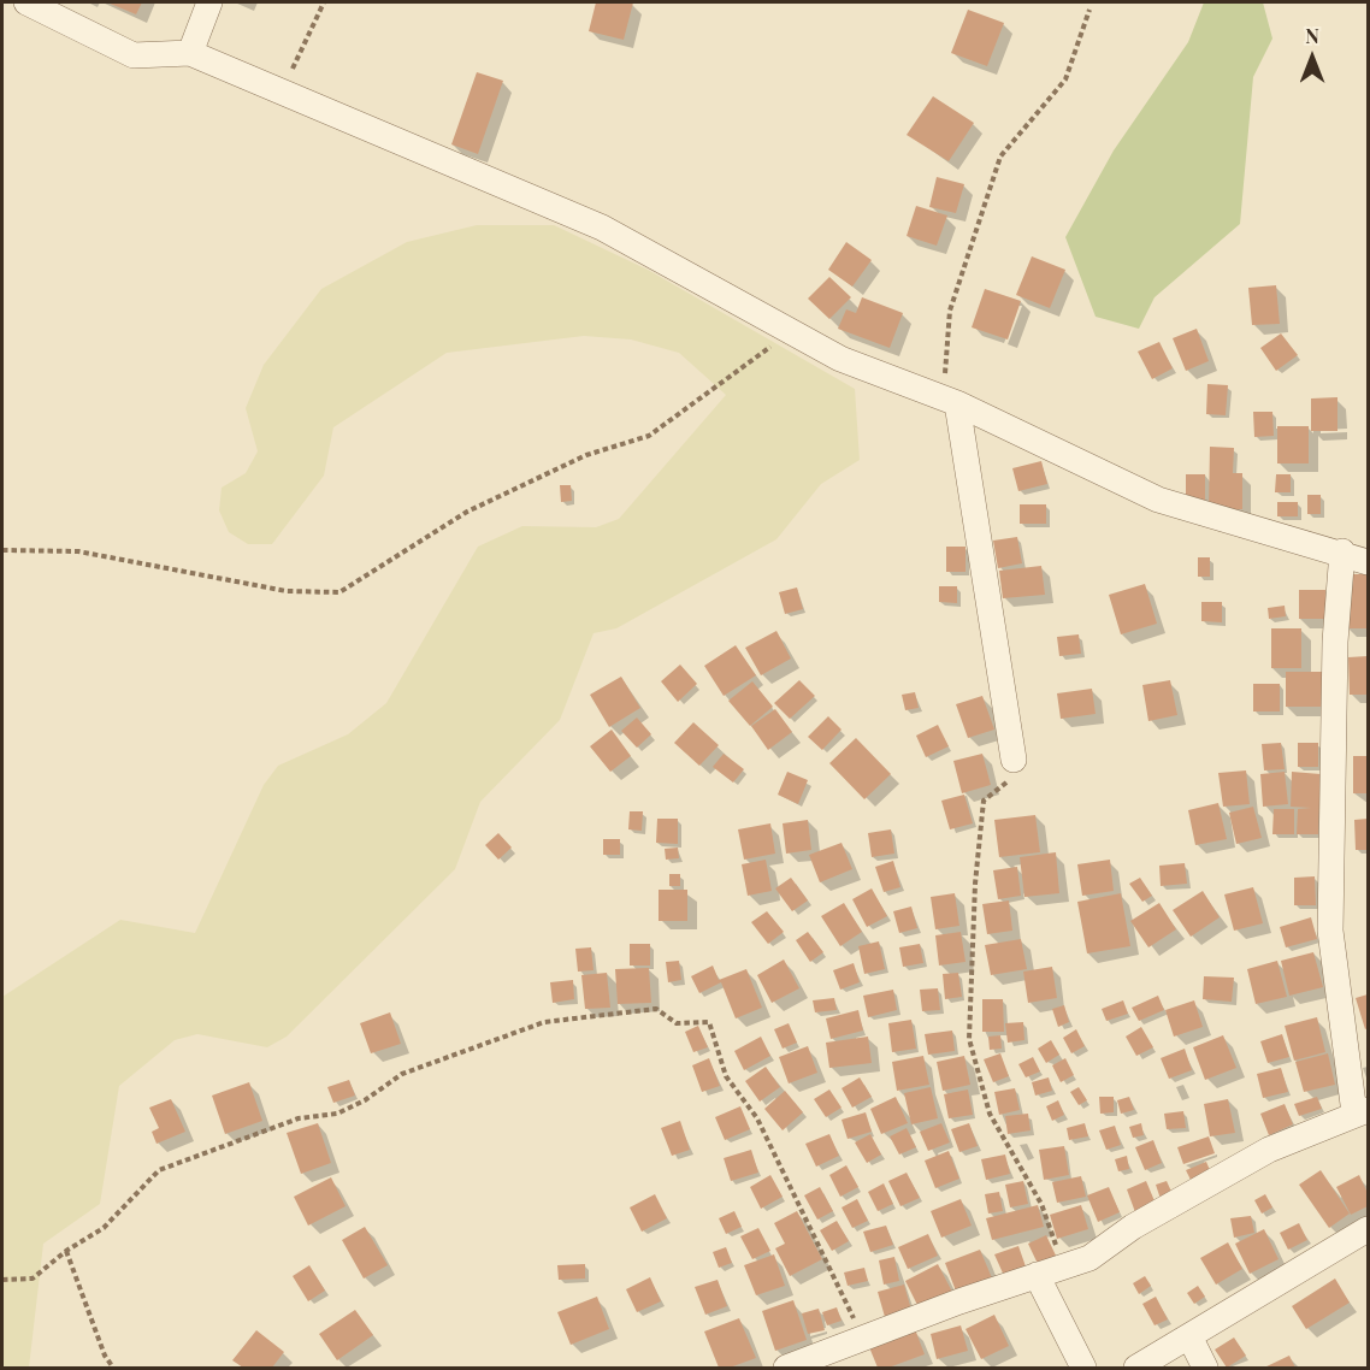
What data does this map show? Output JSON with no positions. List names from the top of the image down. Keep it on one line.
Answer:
{"north":"top"}
